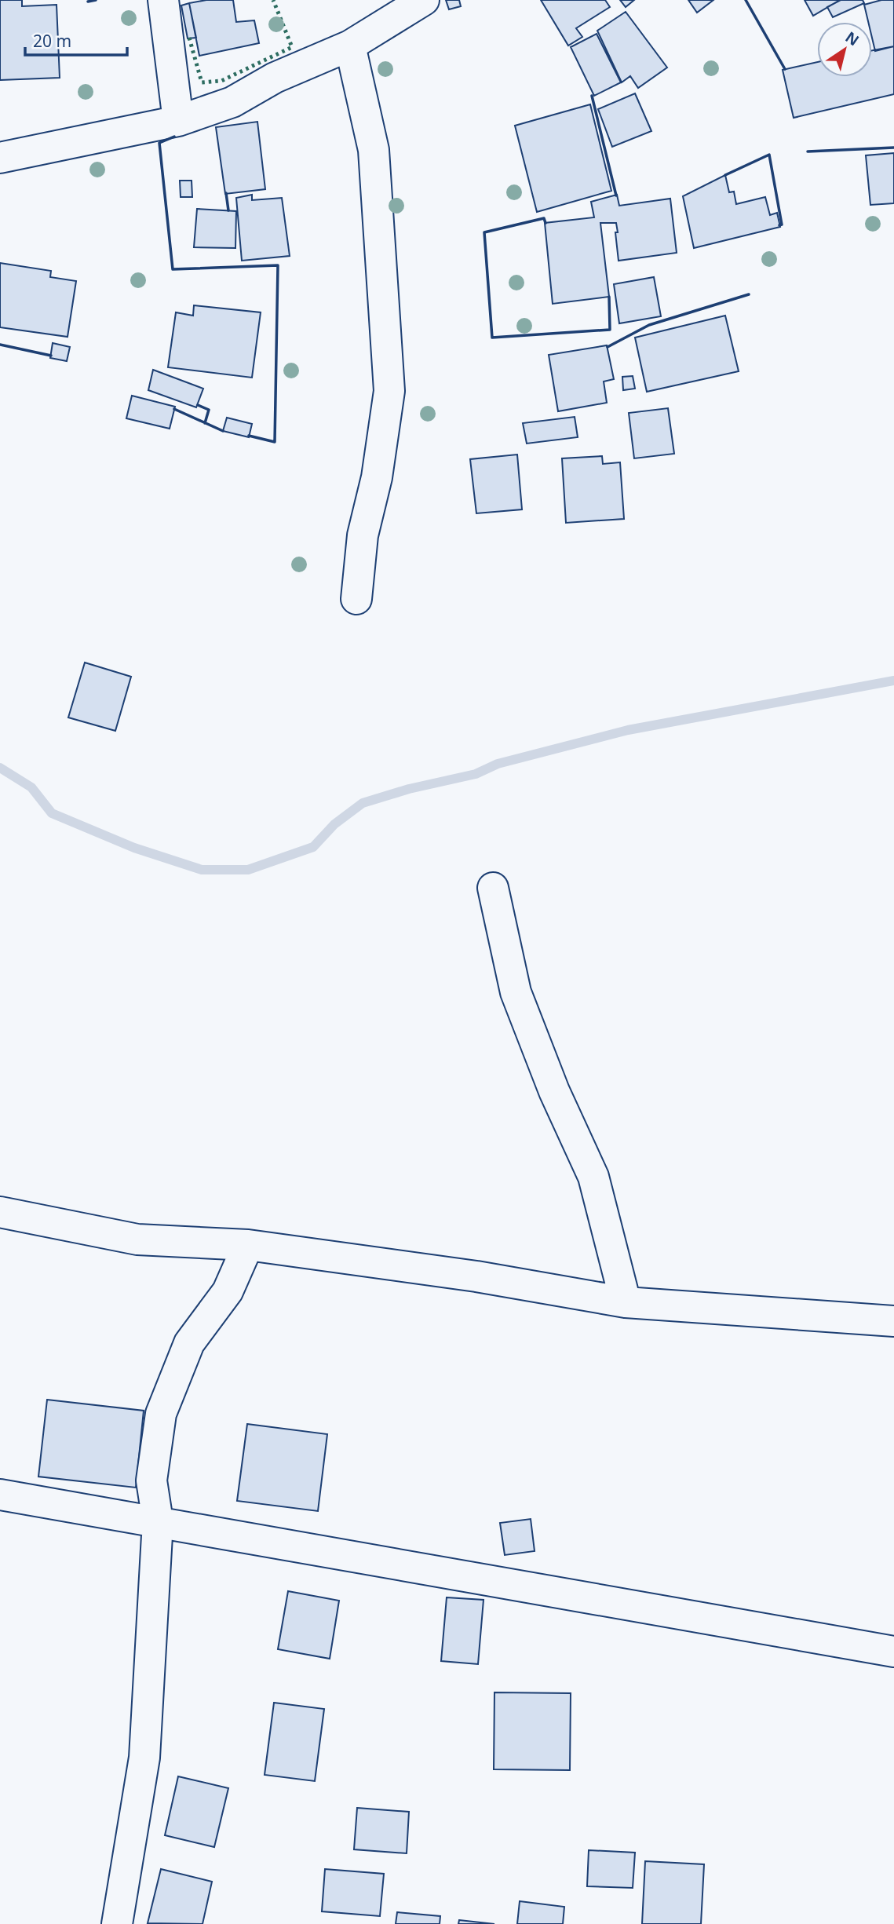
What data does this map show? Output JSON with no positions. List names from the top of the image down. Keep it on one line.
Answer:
{"scale_bar":"20 m","north":"top right"}
